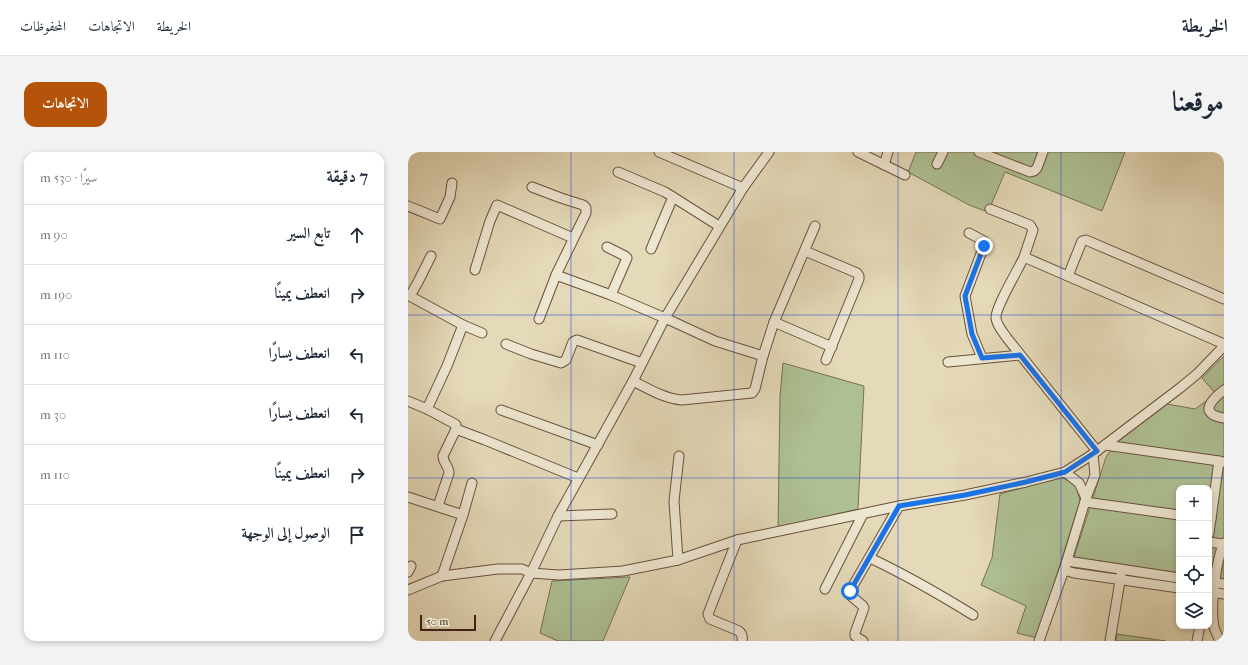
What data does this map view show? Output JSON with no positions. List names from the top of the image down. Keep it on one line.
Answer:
{"scale_bar":"50 m","page":{"header":"الخريطة","nav":["الخريطة","الاتجاهات","المحفوظات"],"title":"موقعنا","buttons":"الاتجاهات","heading":["7 دقيقة","سيرًا · 530 m"],"list":[["تابع السير","90 m"],["انعطف يمينًا","190 m"],["انعطف يسارًا","110 m"],["انعطف يسارًا","30 m"],["انعطف يمينًا","110 m"],"الوصول إلى الوجهة"],"map_buttons":["+","−"],"scale":"50 m"}}
